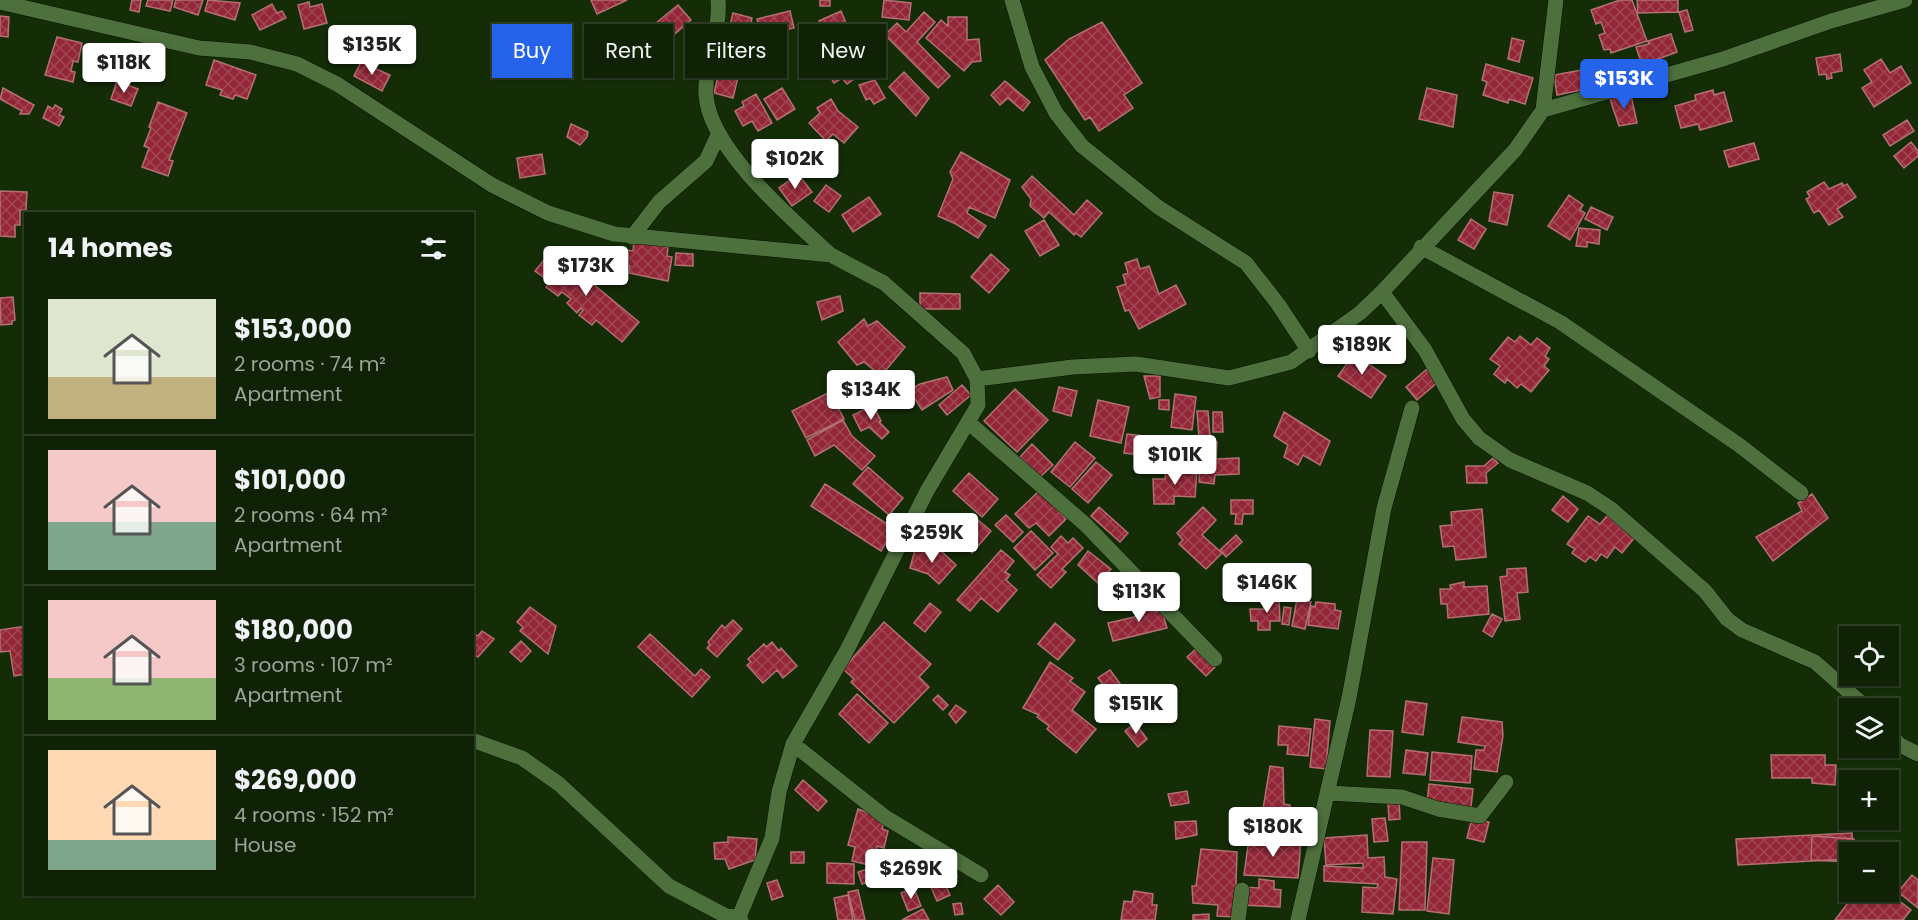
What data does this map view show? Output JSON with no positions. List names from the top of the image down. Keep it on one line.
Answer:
{"page":{"chip":["Buy","Rent","Filters","New"],"price":["$135K","$118K","$153K","$102K","$173K","$189K","$134K","$101K","$259K","$146K","$113K","$151K","$180K","$269K"],"heading":"14 homes","list":[{"name":"$153,000","note":"2 rooms · 74 m² · Apartment"},{"name":"$101,000","note":"2 rooms · 64 m² · Apartment"},{"name":"$180,000","note":"3 rooms · 107 m² · Apartment"},{"name":"$269,000","note":"4 rooms · 152 m² · House"}],"map_buttons":["+","−"]}}
